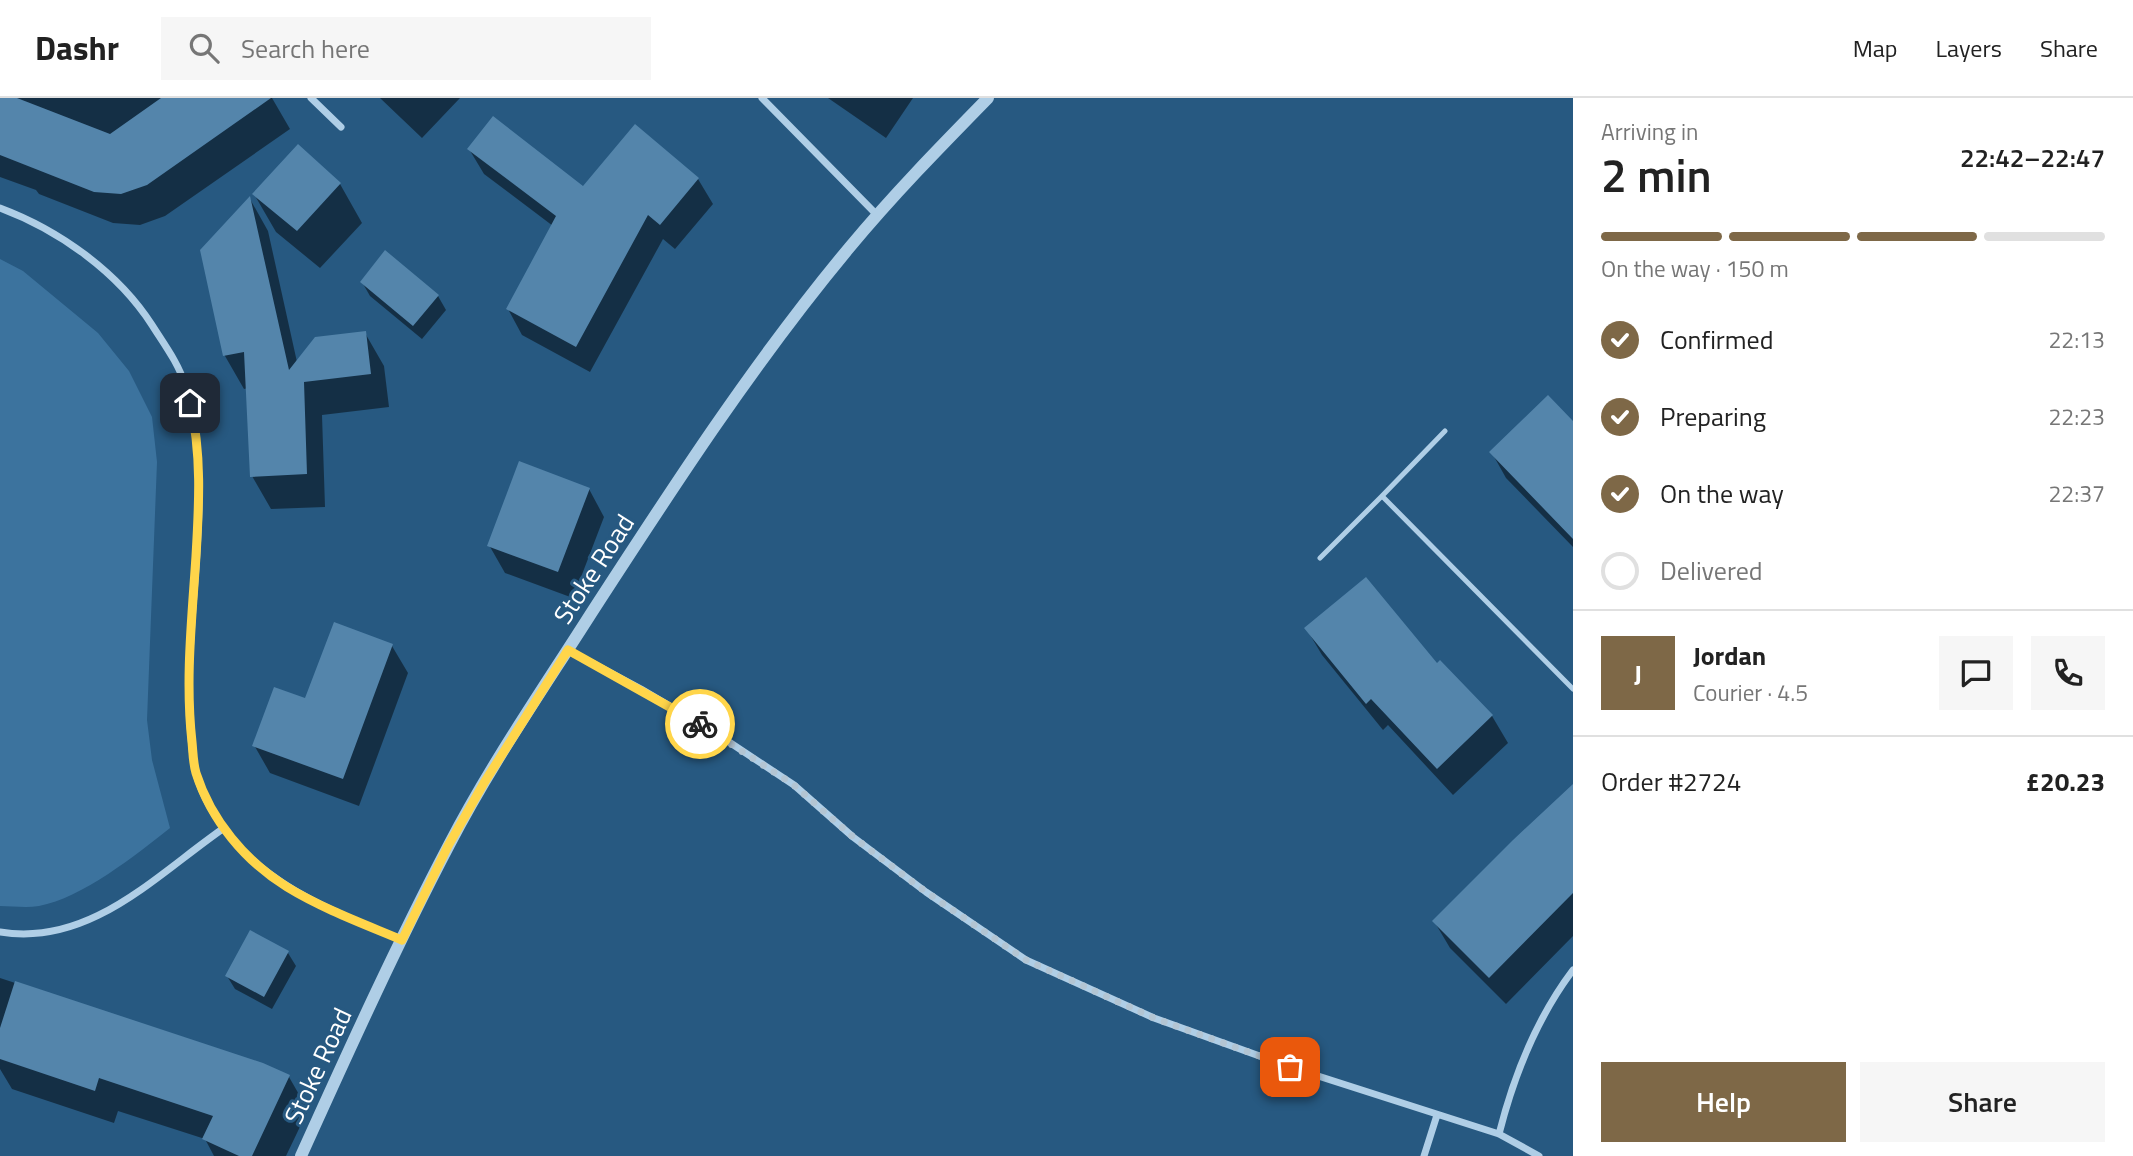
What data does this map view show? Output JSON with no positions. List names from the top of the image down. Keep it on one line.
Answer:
{"streets":{"street":["Stoke Road"]},"page":{"header":"Dashr","search":"Search here","nav":["Map","Layers","Share"],"heading":["2 min","Arriving in","22:42–22:47"],"panel":["Jordan","Courier · 4.5","Order #2724","£20.23"],"bar":"On the way · 150 m","list":[["Confirmed","22:13"],["Preparing","22:23"],["On the way","22:37"],"Delivered"],"round":"J","buttons":["Help","Share"]}}
